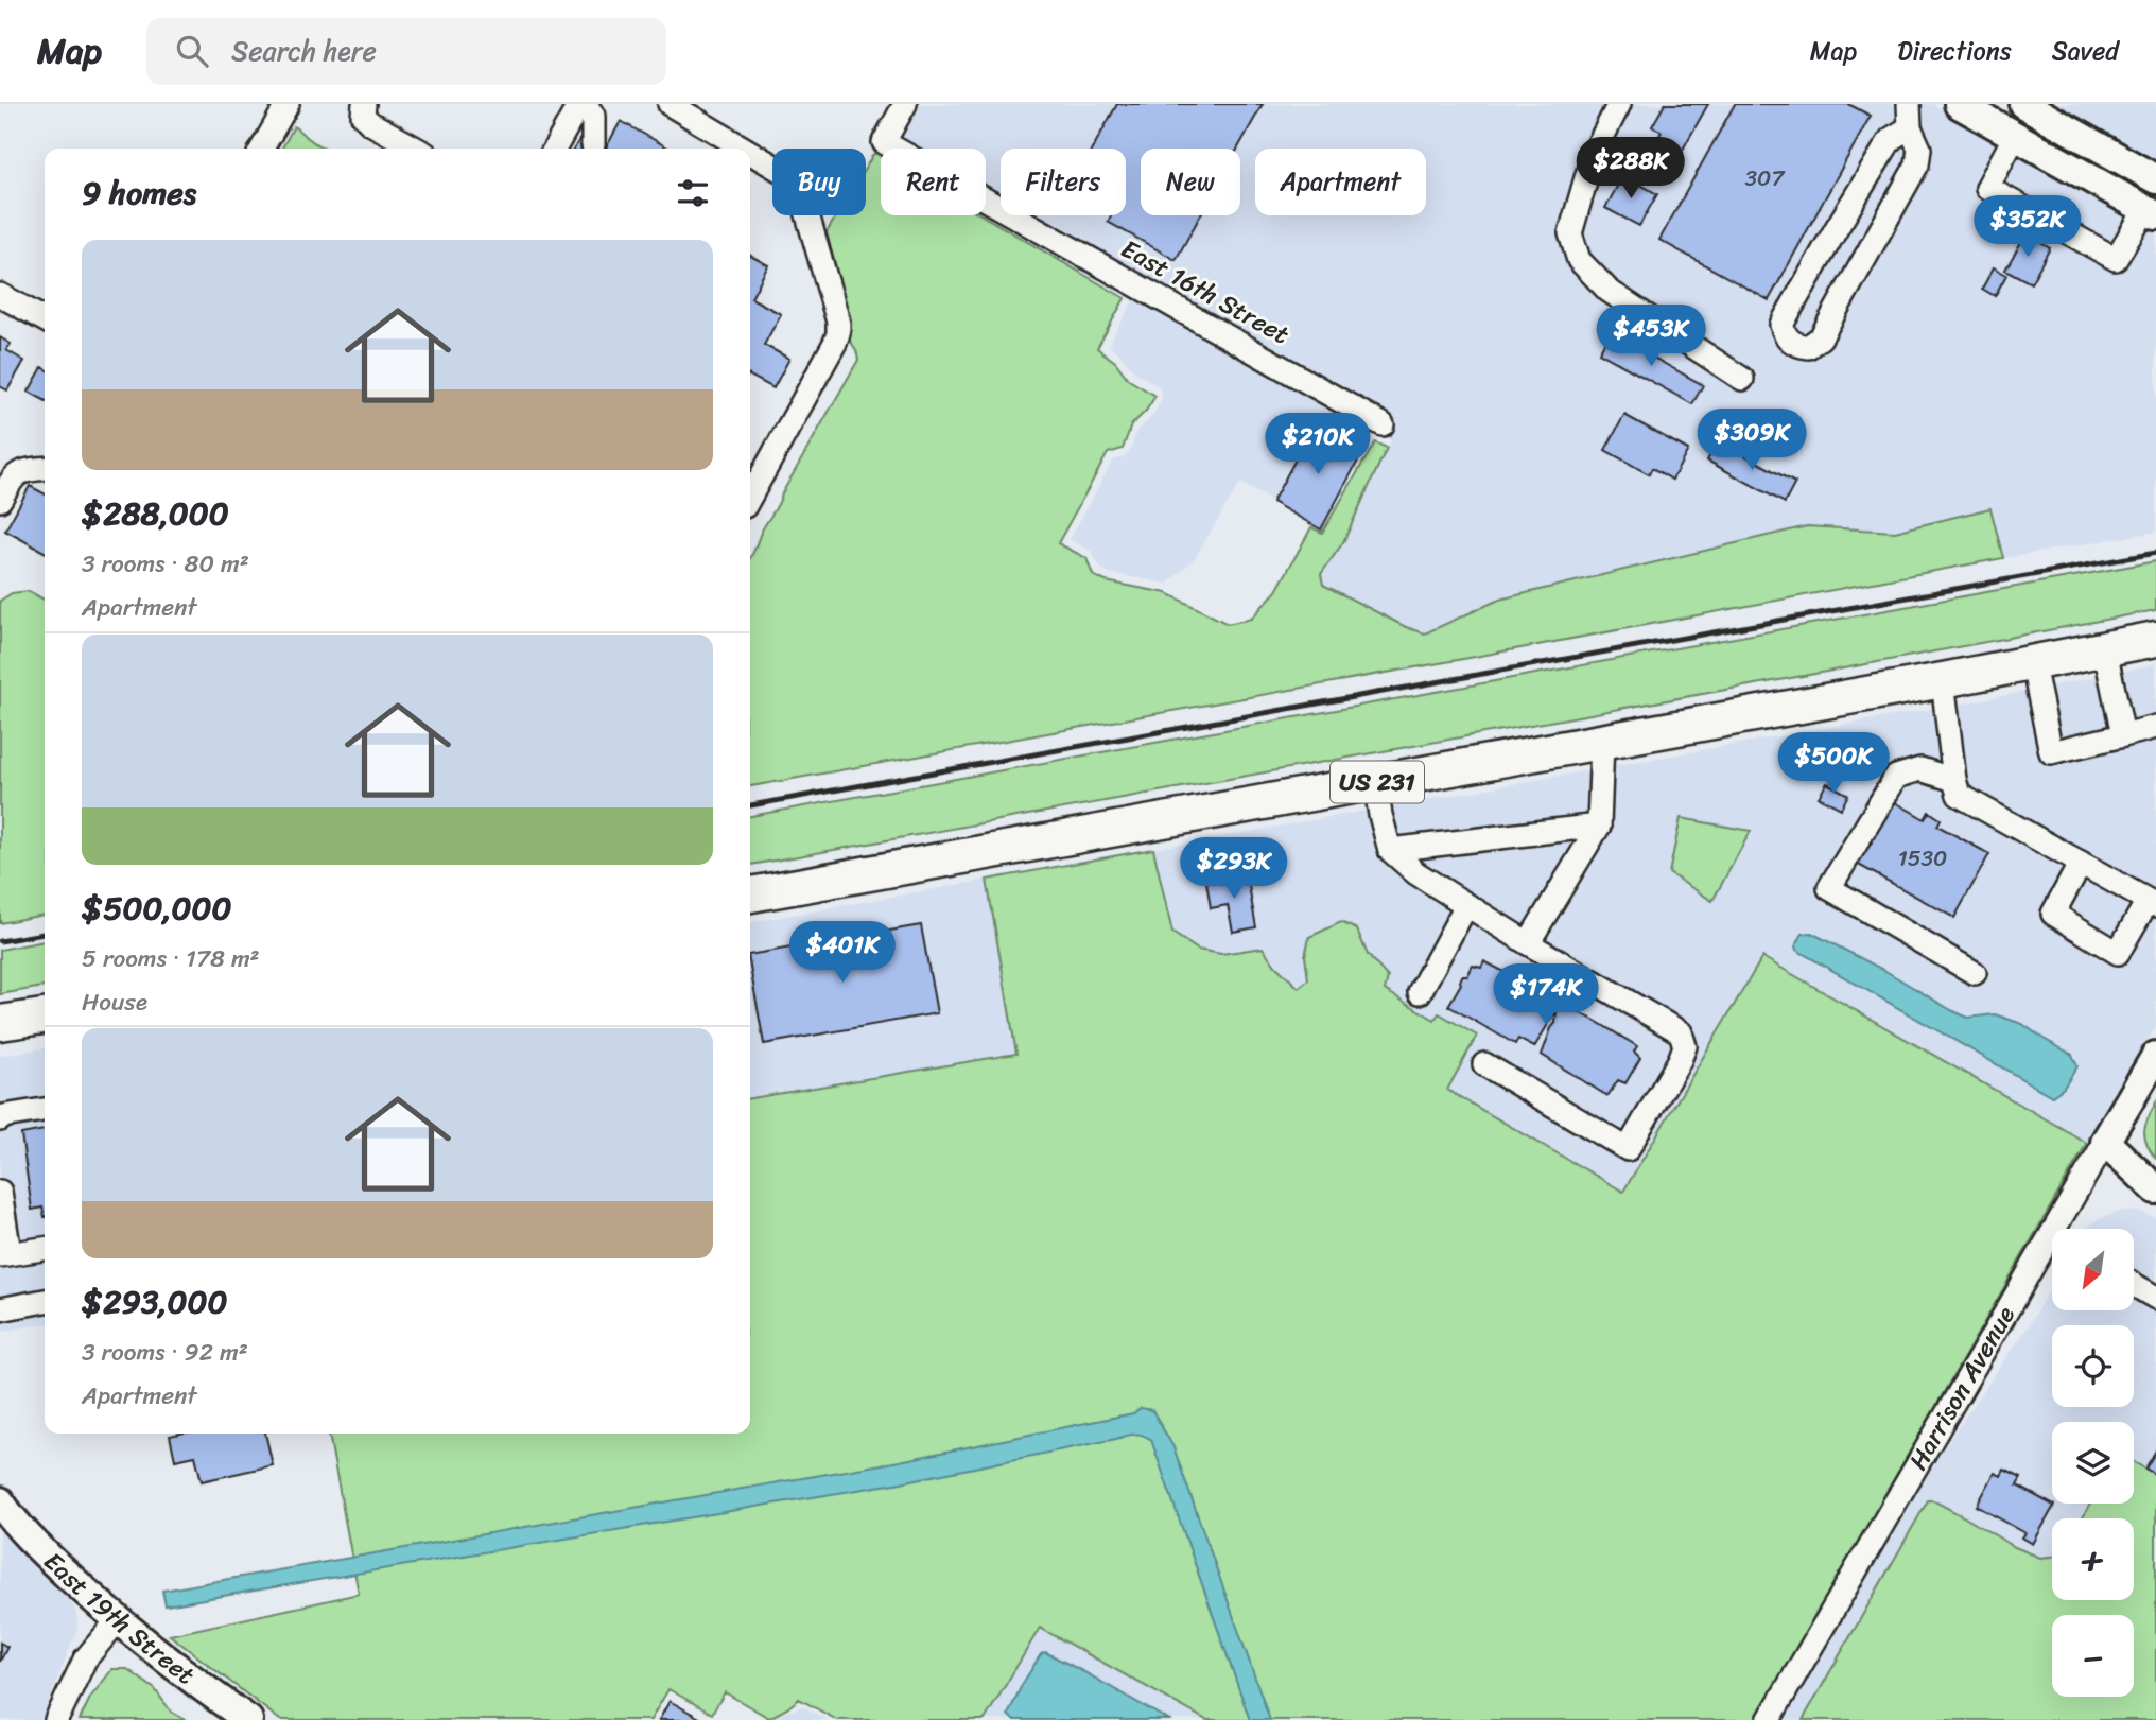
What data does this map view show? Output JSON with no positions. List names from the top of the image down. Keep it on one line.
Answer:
{"streets":{"highway":["US 231"],"main road":["Harrison Avenue","East 19th Street"],"street":["East 16th Street"]},"house_numbers":["307","1530"],"north":"bottom left","page":{"header":"Map","search":"Search here","nav":["Map","Directions","Saved"],"price":["$288K","$352K","$453K","$309K","$210K","$500K","$293K","$401K","$174K"],"chip":["Buy","Rent","Filters","New","Apartment"],"heading":"9 homes","list":[{"name":"$288,000","note":"3 rooms · 80 m² · Apartment"},{"name":"$500,000","note":"5 rooms · 178 m² · House"},{"name":"$293,000","note":"3 rooms · 92 m² · Apartment"}],"map_buttons":["+","−"]}}
